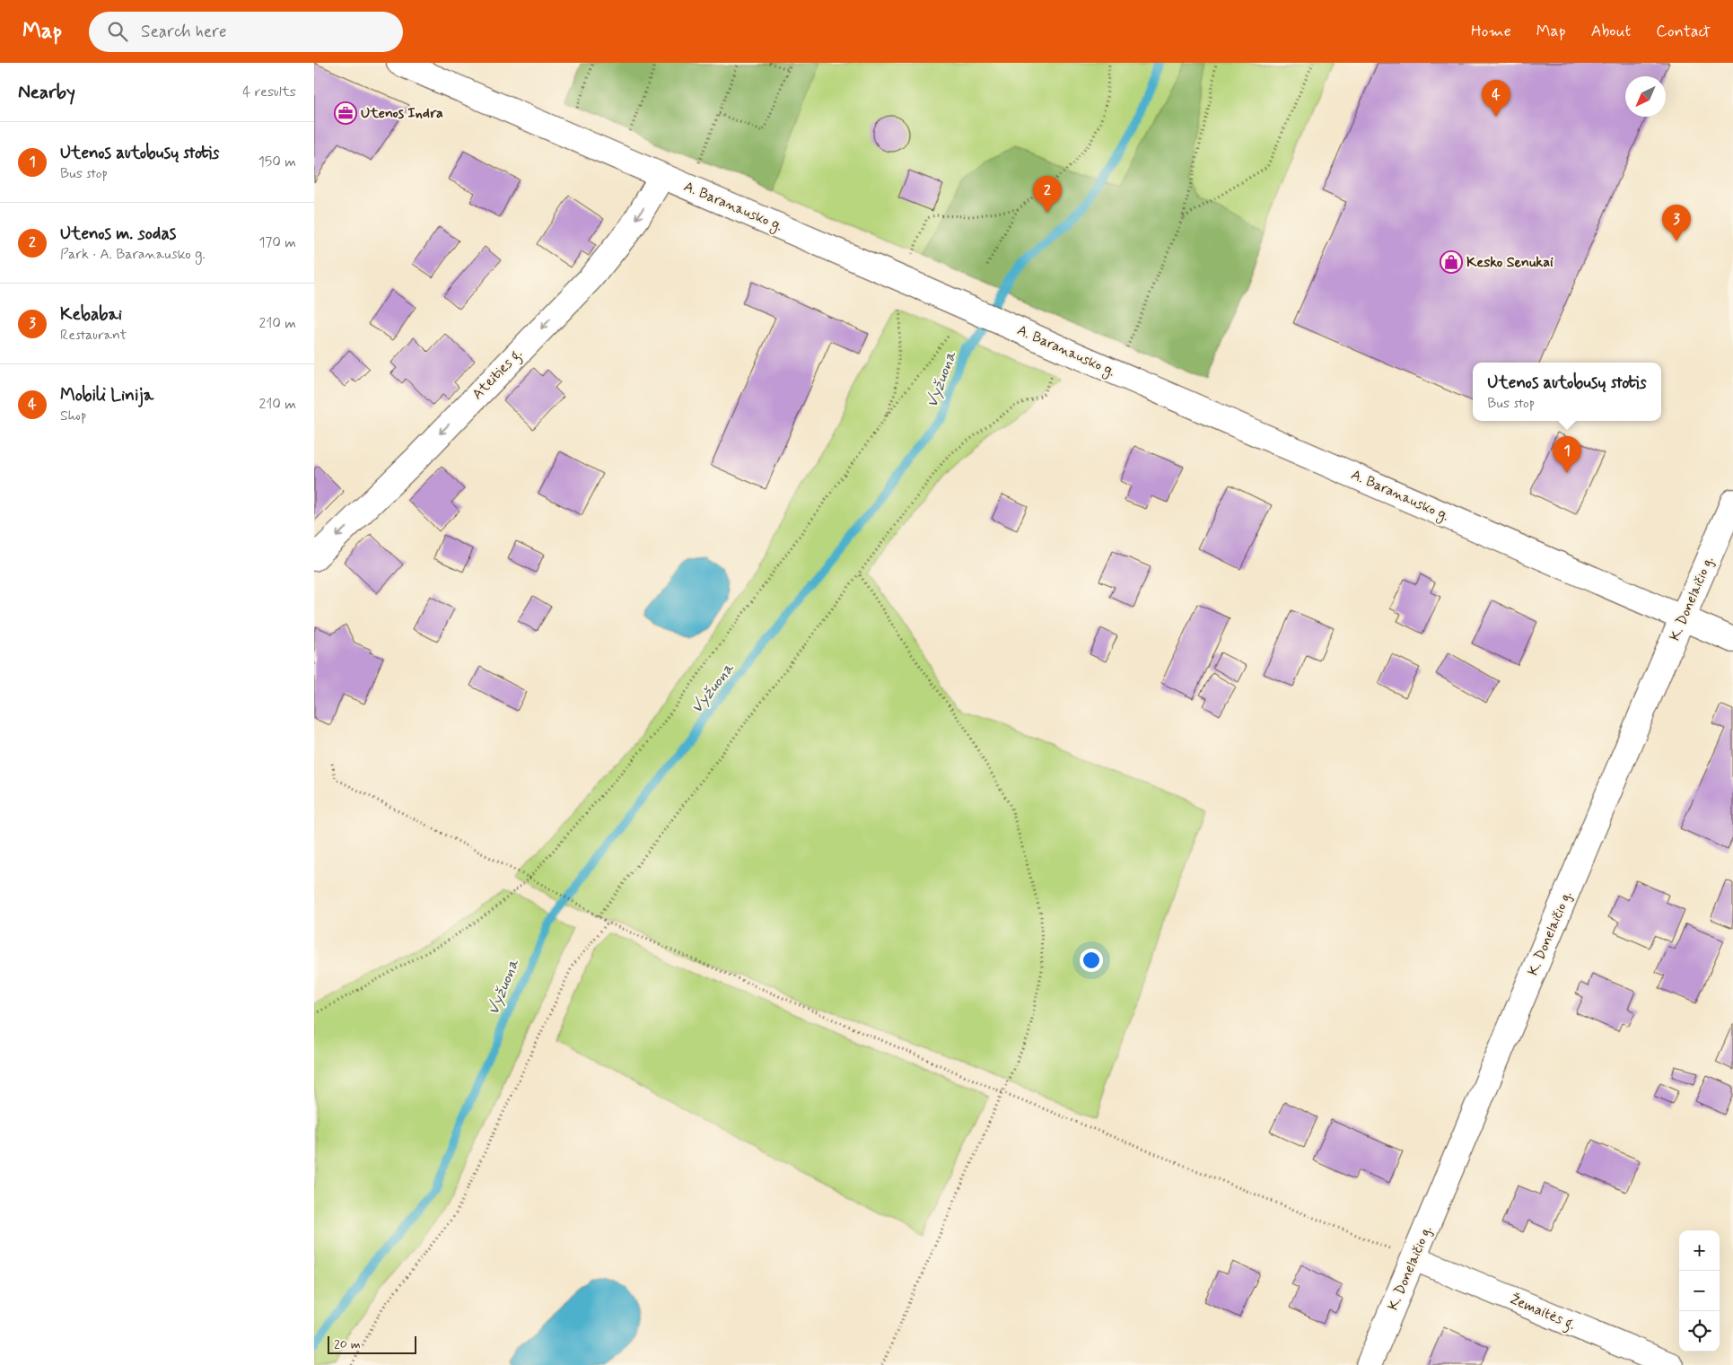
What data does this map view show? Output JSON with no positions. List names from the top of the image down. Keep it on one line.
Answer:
{"streets":{"street":["A. Baranausko g.","Ateities g.","K. Donelaičio g.","Žemaitės g."]},"crossings":[["A. Baranausko g.","Ateities g."],["A. Baranausko g.","K. Donelaičio g."],["K. Donelaičio g.","Žemaitės g."]],"one_way":["Ateities g."],"water":["Vyžuona"],"places":{"office":["Utenos Indra"],"shop":["Kesko Senukai"]},"scale_bar":"20 m","north":"bottom left","page":{"header":"Map","search":"Search here","nav":["Home","Map","About","Contact"],"heading":["Nearby","4 results"],"pins":["4","2","3","1"],"list":[{"mark":"1","name":"Utenos autobusų stotis","note":"Bus stop","value":"150 m"},{"mark":"2","name":"Utenos m. sodas","note":"Park · A. Baranausko g.","value":"170 m"},{"mark":"3","name":"Kebabai","note":"Restaurant","value":"210 m"},{"mark":"4","name":"Mobili Linija","note":"Shop","value":"210 m"}],"popup":["Utenos autobusų stotis","Bus stop"],"map_buttons":["+","−"],"scale":"20 m"}}
